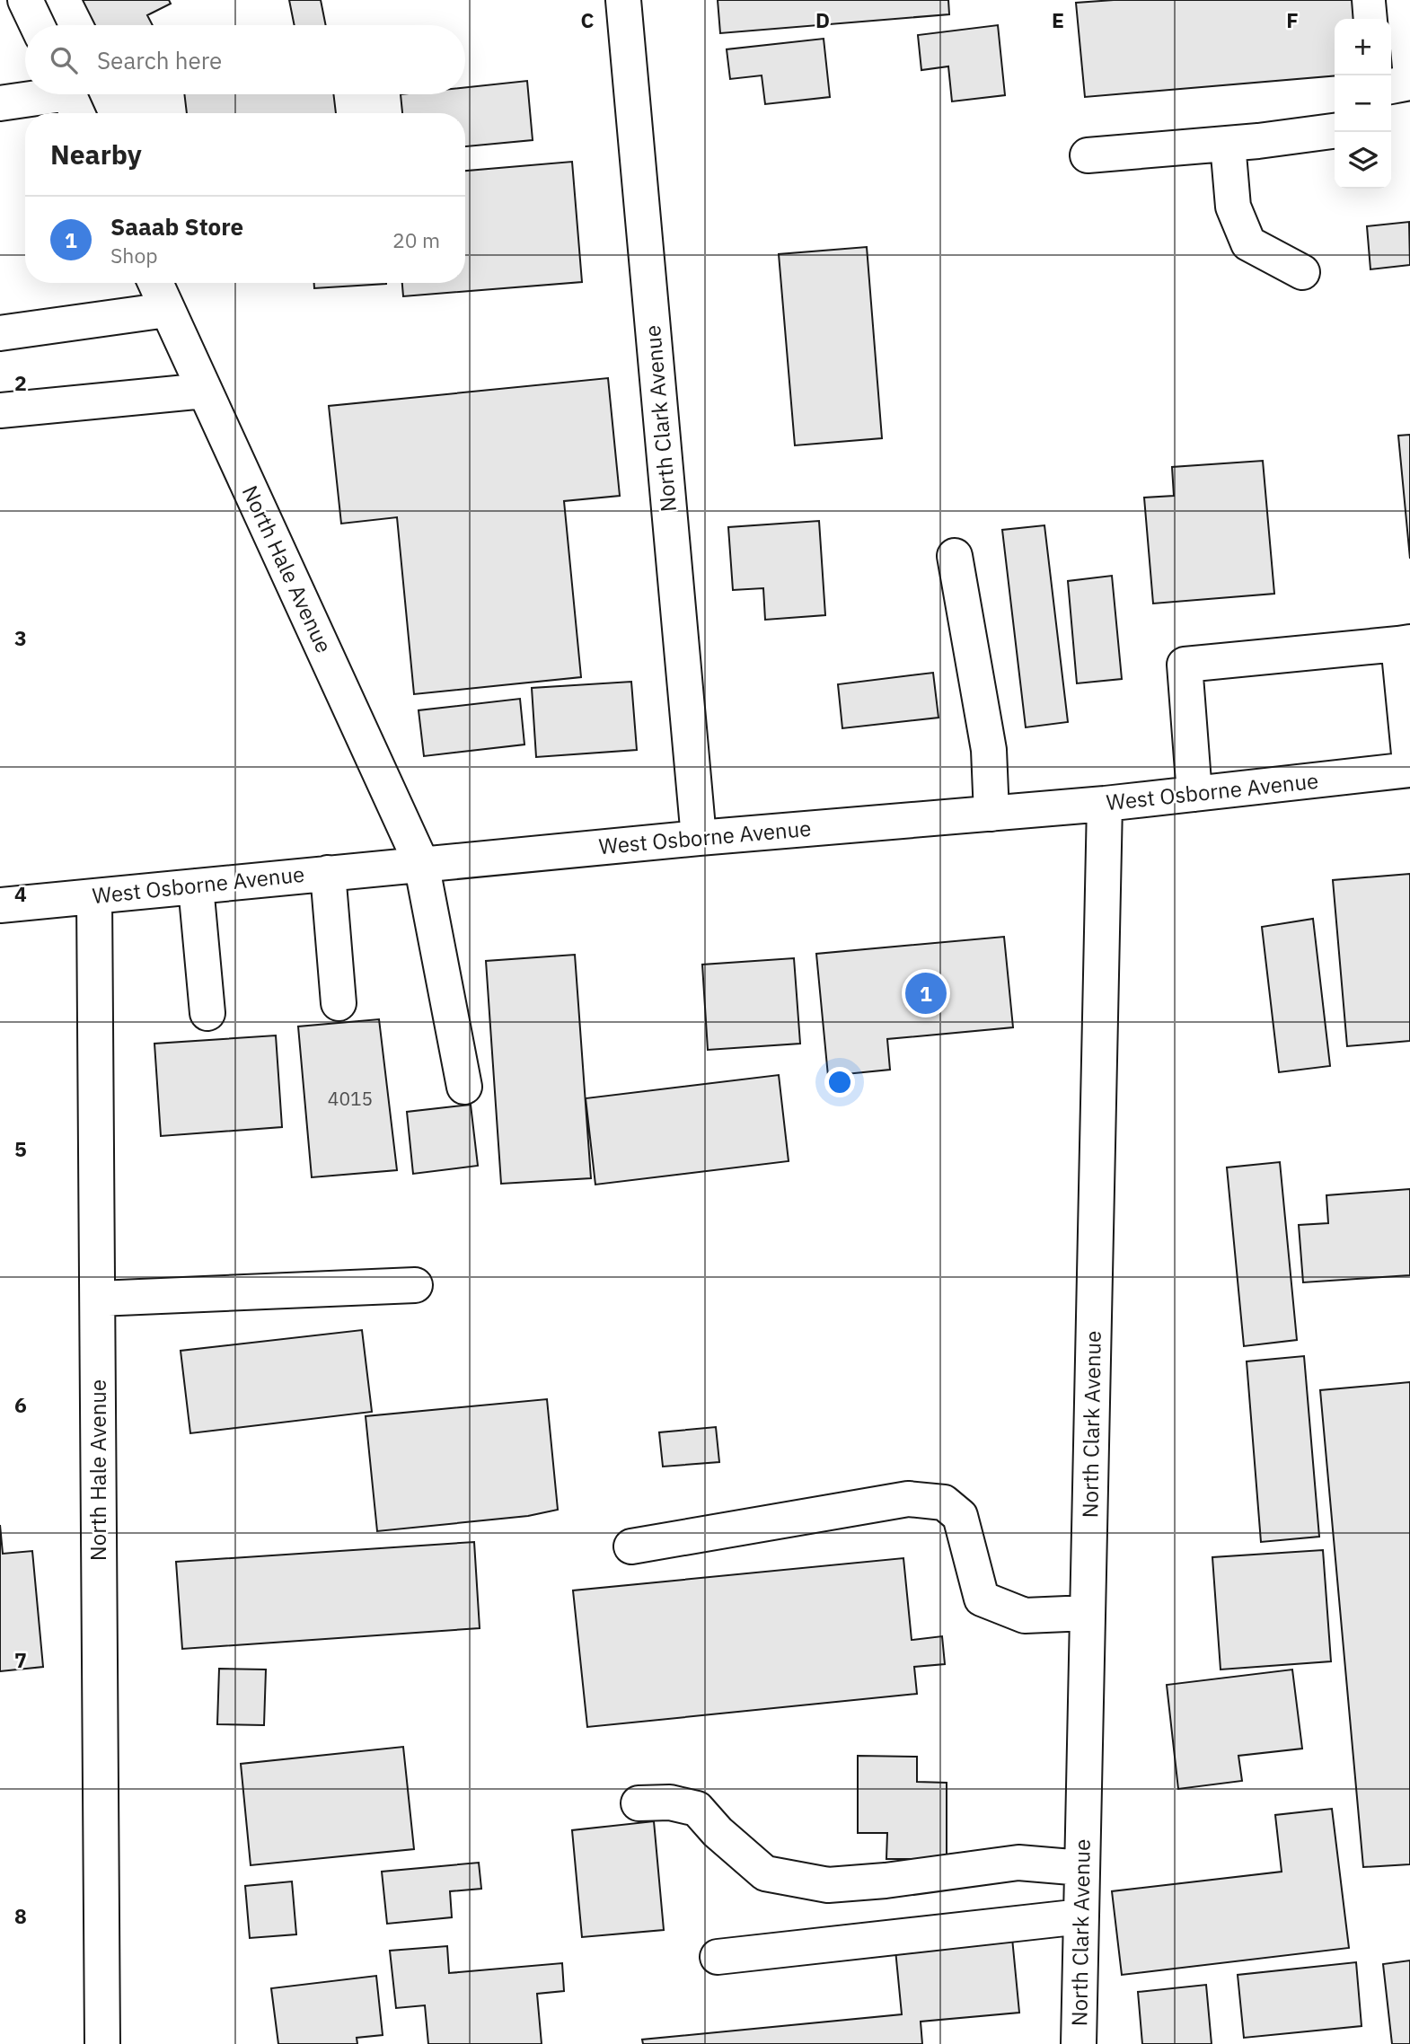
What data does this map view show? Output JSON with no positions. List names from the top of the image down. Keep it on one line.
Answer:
{"streets":{"street":["North Clark Avenue","North Hale Avenue","West Osborne Avenue"]},"crossings":[["North Clark Avenue","West Osborne Avenue"],["North Hale Avenue","West Osborne Avenue"]],"house_numbers":["4015"],"page":{"map_buttons":["+","−"],"search":"Search here","heading":"Nearby","list":[{"mark":"1","name":"Saaab Store","note":"Shop","value":"20 m"}],"pins":"1"},"grid":{"columns":["C","D","E","F"],"rows":["2","3","4","5","6","7","8"]}}
